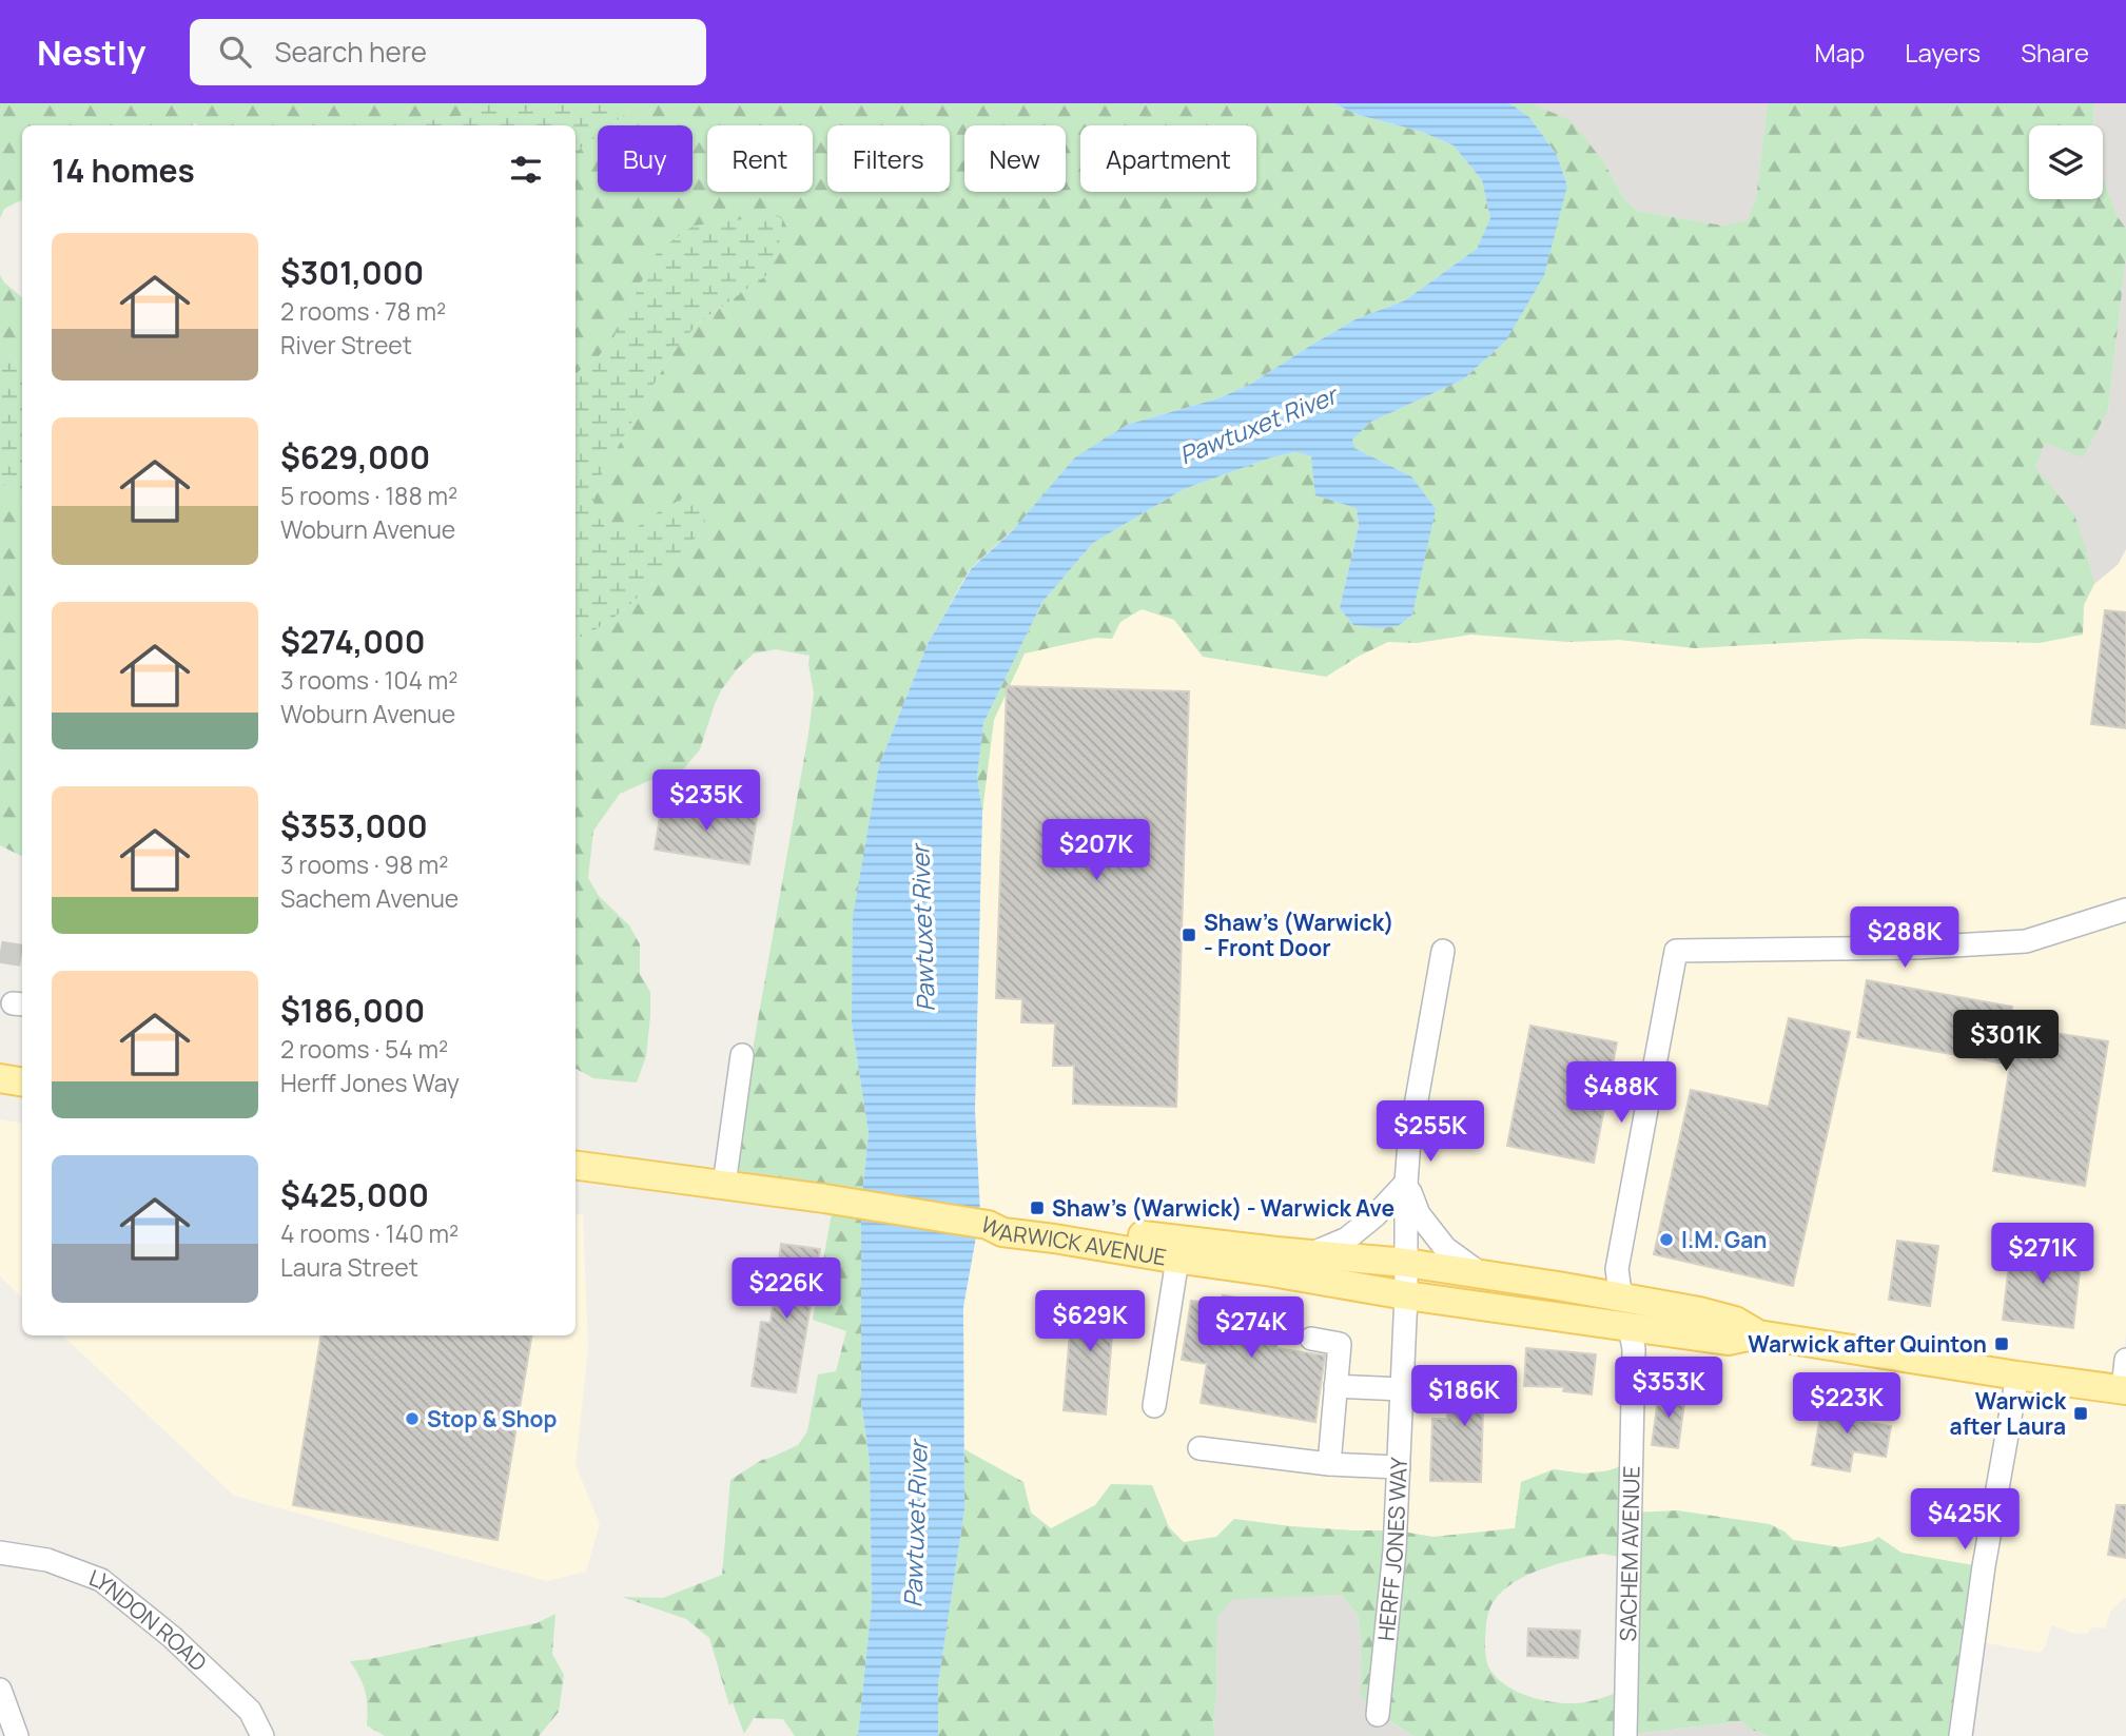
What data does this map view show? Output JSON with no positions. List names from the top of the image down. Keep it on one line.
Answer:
{"streets":{"main road":["WARWICK AVENUE"],"street":["HERFF JONES WAY","SACHEM AVENUE","LYNDON ROAD"]},"crossings":[["WARWICK AVENUE","HERFF JONES WAY"],["WARWICK AVENUE","SACHEM AVENUE"]],"water":["Pawtuxet River"],"places":{"transit":["Shaw's (Warwick) - Front Door","Shaw's (Warwick) - Warwick Ave","Warwick after Quinton","Warwick after Laura"],"other":["I.M. Gan","Stop & Shop"]},"page":{"header":"Nestly","search":"Search here","nav":["Map","Layers","Share"],"chip":["Buy","Rent","Filters","New","Apartment"],"heading":"14 homes","list":[{"name":"$301,000","note":"2 rooms · 78 m² · River Street"},{"name":"$629,000","note":"5 rooms · 188 m² · Woburn Avenue"},{"name":"$274,000","note":"3 rooms · 104 m² · Woburn Avenue"},{"name":"$353,000","note":"3 rooms · 98 m² · Sachem Avenue"},{"name":"$186,000","note":"2 rooms · 54 m² · Herff Jones Way"},{"name":"$425,000","note":"4 rooms · 140 m² · Laura Street"}],"price":["$235K","$207K","$288K","$301K","$488K","$255K","$271K","$226K","$629K","$274K","$353K","$186K","$223K","$425K"]}}
